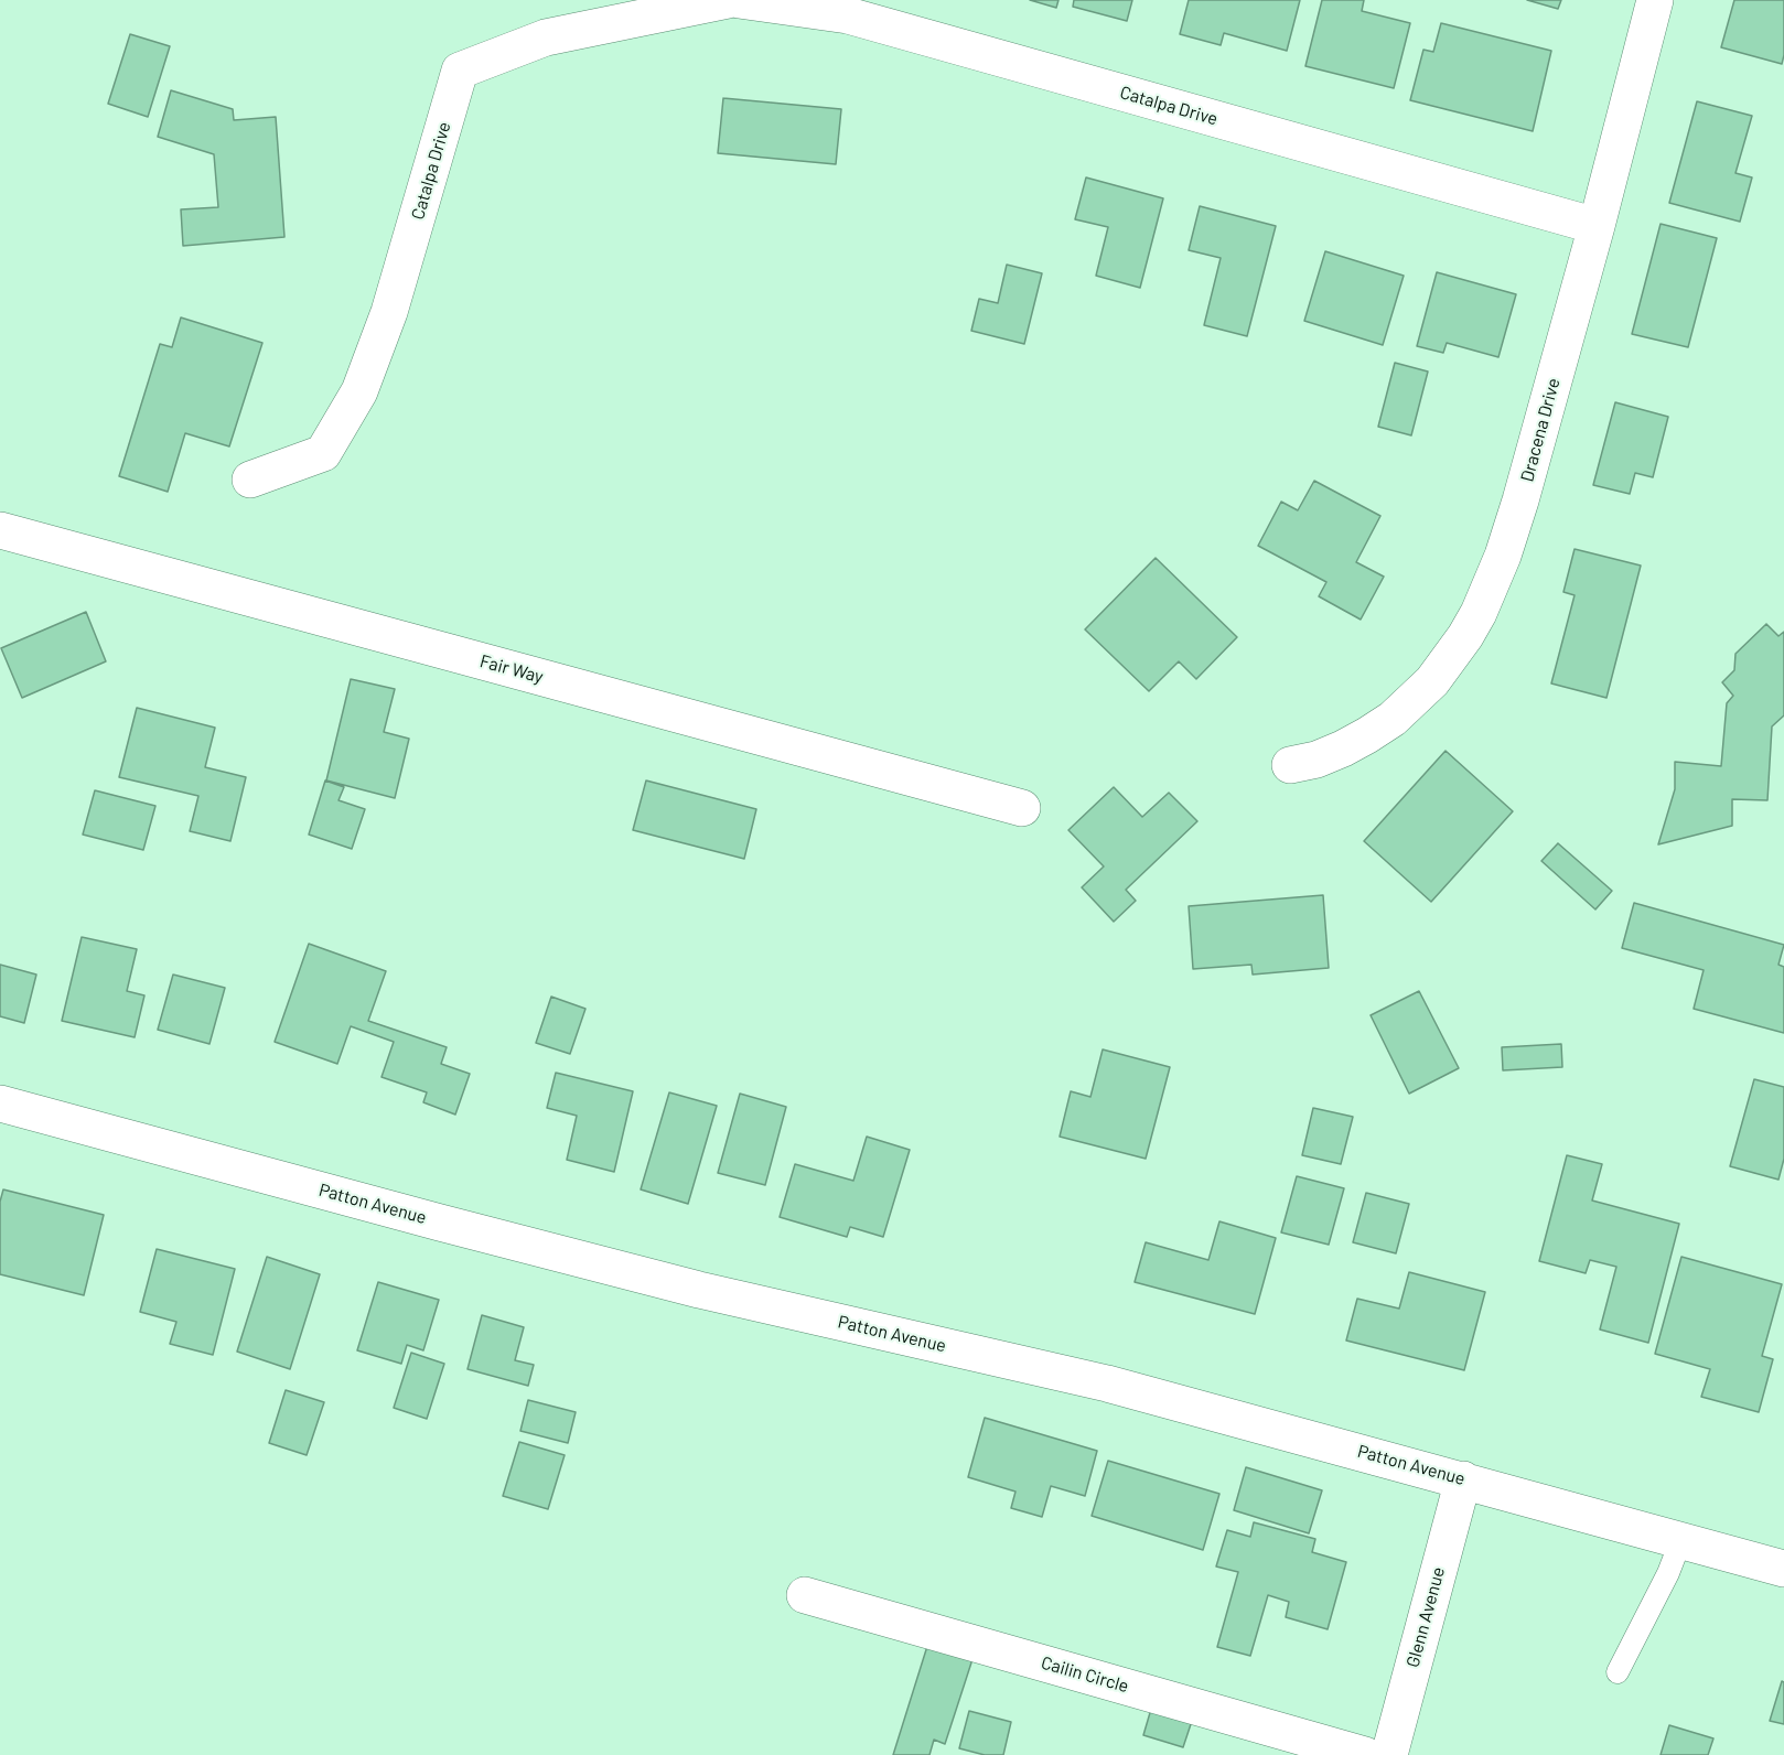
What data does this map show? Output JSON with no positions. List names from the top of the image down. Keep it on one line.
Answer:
{"streets":{"street":["Catalpa Drive","Dracena Drive","Fair Way","Patton Avenue","Glenn Avenue","Cailin Circle"]},"crossings":[["Catalpa Drive","Dracena Drive"],["Patton Avenue","Glenn Avenue"]]}
